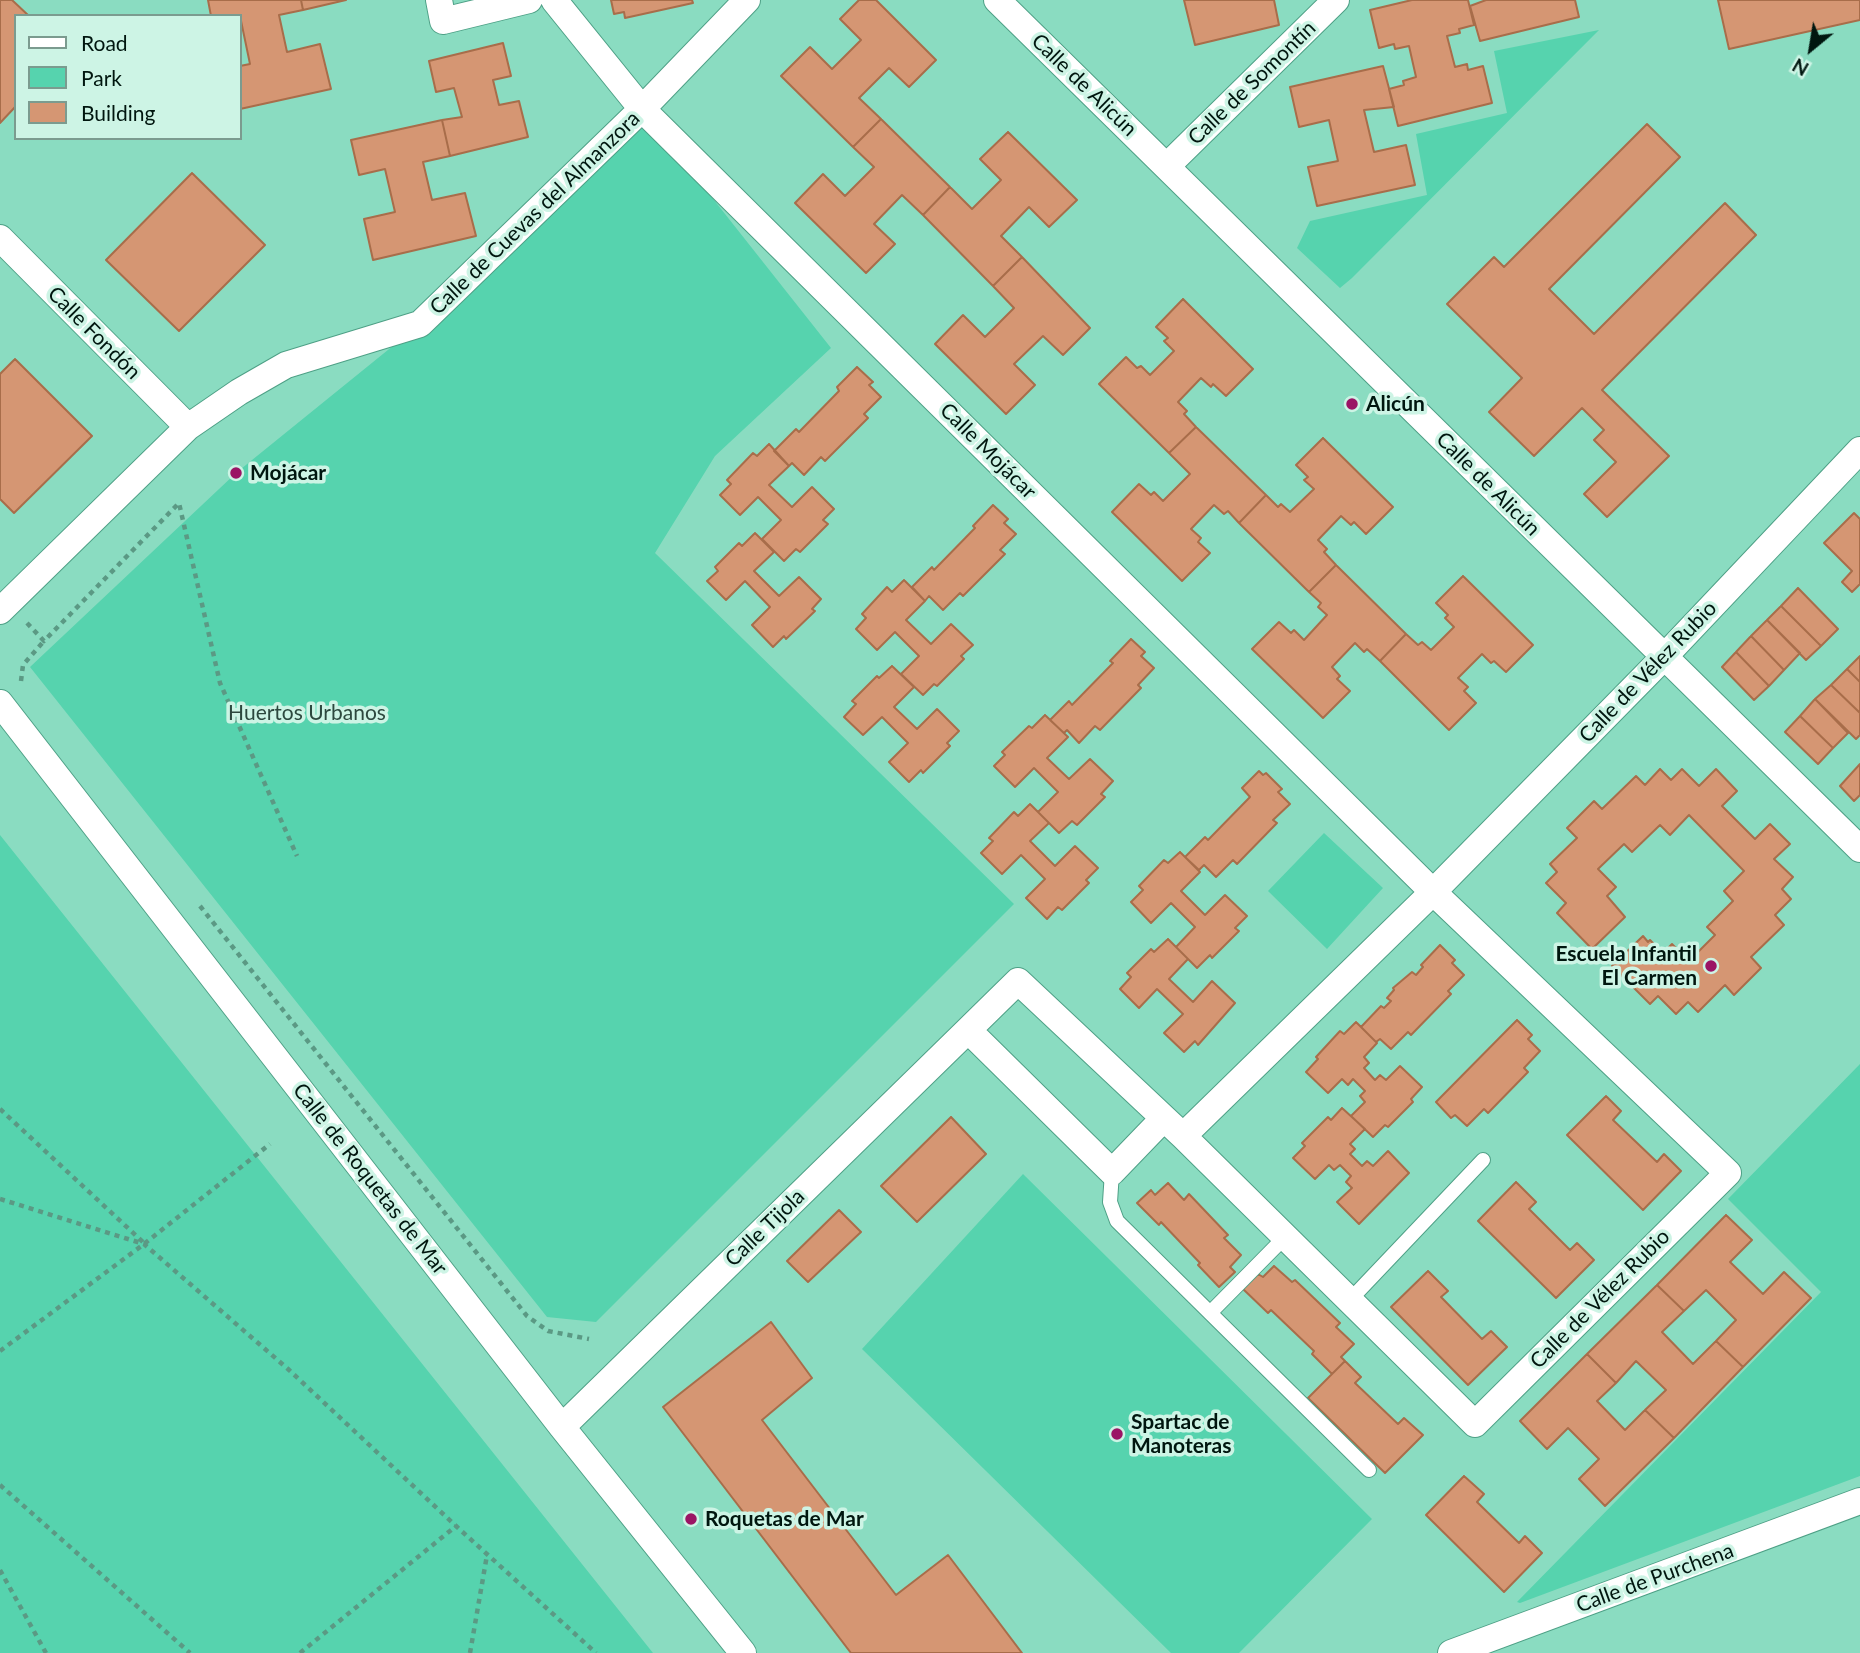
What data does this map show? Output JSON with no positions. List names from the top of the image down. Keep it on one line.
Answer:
{"streets":{"street":["Calle de Somontín","Calle de Alicún","Calle de Cuevas del Almanzora","Calle Fondón","Calle Mojácar","Calle de Vélez Rubio","Calle de Roquetas de Mar","Calle Tijola","Calle de Purchena"]},"crossings":[["Calle de Somontín","Calle de Alicún"],["Calle de Alicún","Calle de Vélez Rubio"],["Calle de Cuevas del Almanzora","Calle Fondón"],["Calle de Cuevas del Almanzora","Calle Mojácar"],["Calle Mojácar","Calle de Vélez Rubio"],["Calle de Vélez Rubio","Calle Tijola"],["Calle de Roquetas de Mar","Calle Tijola"]],"parks":["Huertos Urbanos"],"places":["Alicún","Mojácar","Escuela Infantil El Carmen","Spartac de Manoteras","Roquetas de Mar"],"legend":["Road","Park","Building"],"north":"bottom left"}
